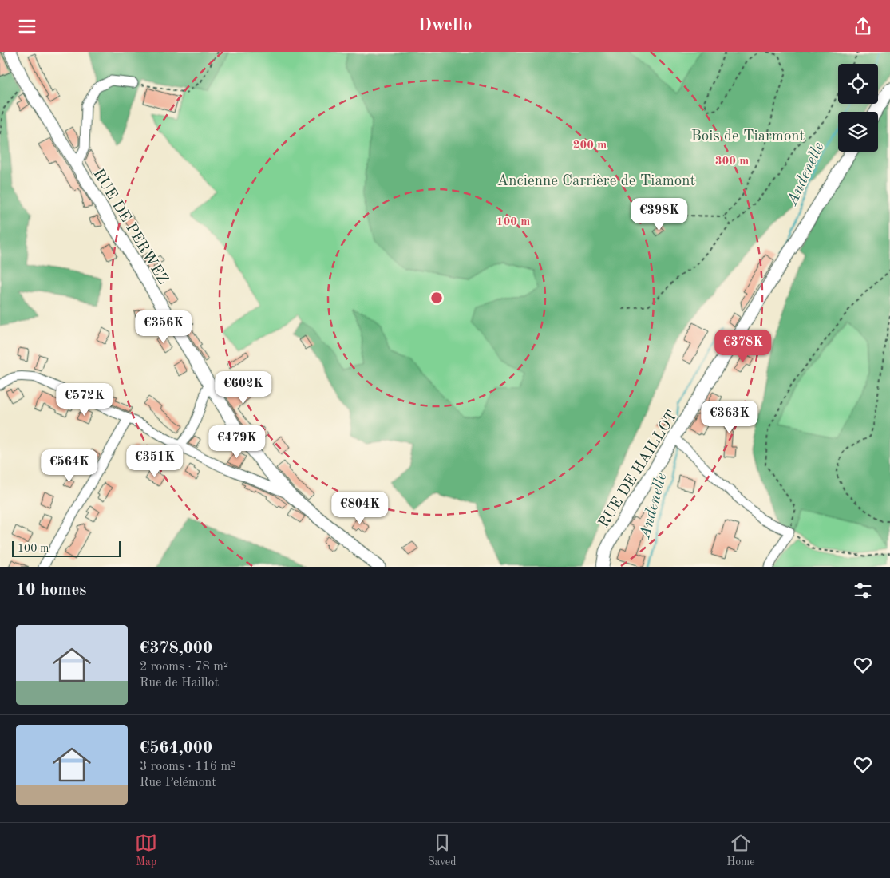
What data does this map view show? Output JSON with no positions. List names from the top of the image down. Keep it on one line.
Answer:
{"streets":{"street":["RUE DE PERWEZ","RUE DE HAILLOT"]},"water":["Andenelle"],"parks":["Bois de Tiarmont","Ancienne Carrière de Tiamont"],"scale_bar":"100 m","page":{"header":"Dwello","price":["€398K","€356K","€378K","€602K","€572K","€363K","€479K","€351K","€564K","€804K"],"scale":"100 m","heading":"10 homes","list":[{"name":"€378,000","note":"2 rooms · 78 m² · Rue de Haillot"},{"name":"€564,000","note":"3 rooms · 116 m² · Rue Pelémont"}],"tabs":["Map","Saved","Home"]},"rings":["200 m","300 m","100 m"]}
